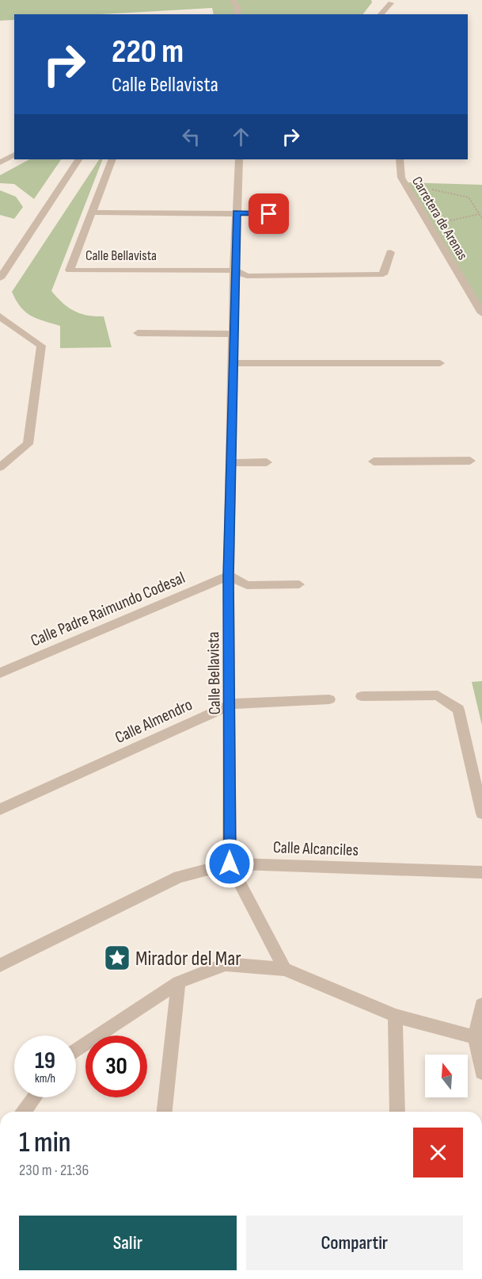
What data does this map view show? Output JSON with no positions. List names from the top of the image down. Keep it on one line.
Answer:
{"streets":{"street":["Carretera de Arenas","Calle Bellavista","Calle Padre Raimundo Codesal","Calle Almendro","Calle Alcanciles"]},"crossings":[["Calle Bellavista","Calle Padre Raimundo Codesal"],["Calle Bellavista","Calle Almendro"],["Calle Bellavista","Calle Alcanciles"]],"places":{"place":["Mirador del Mar"]},"north":"top","page":{"turn":["220 m","Calle Bellavista"],"speed":"19 km/h","limit":"30","heading":["1 min","230 m · 21:36"],"buttons":["Salir","Compartir"]}}
